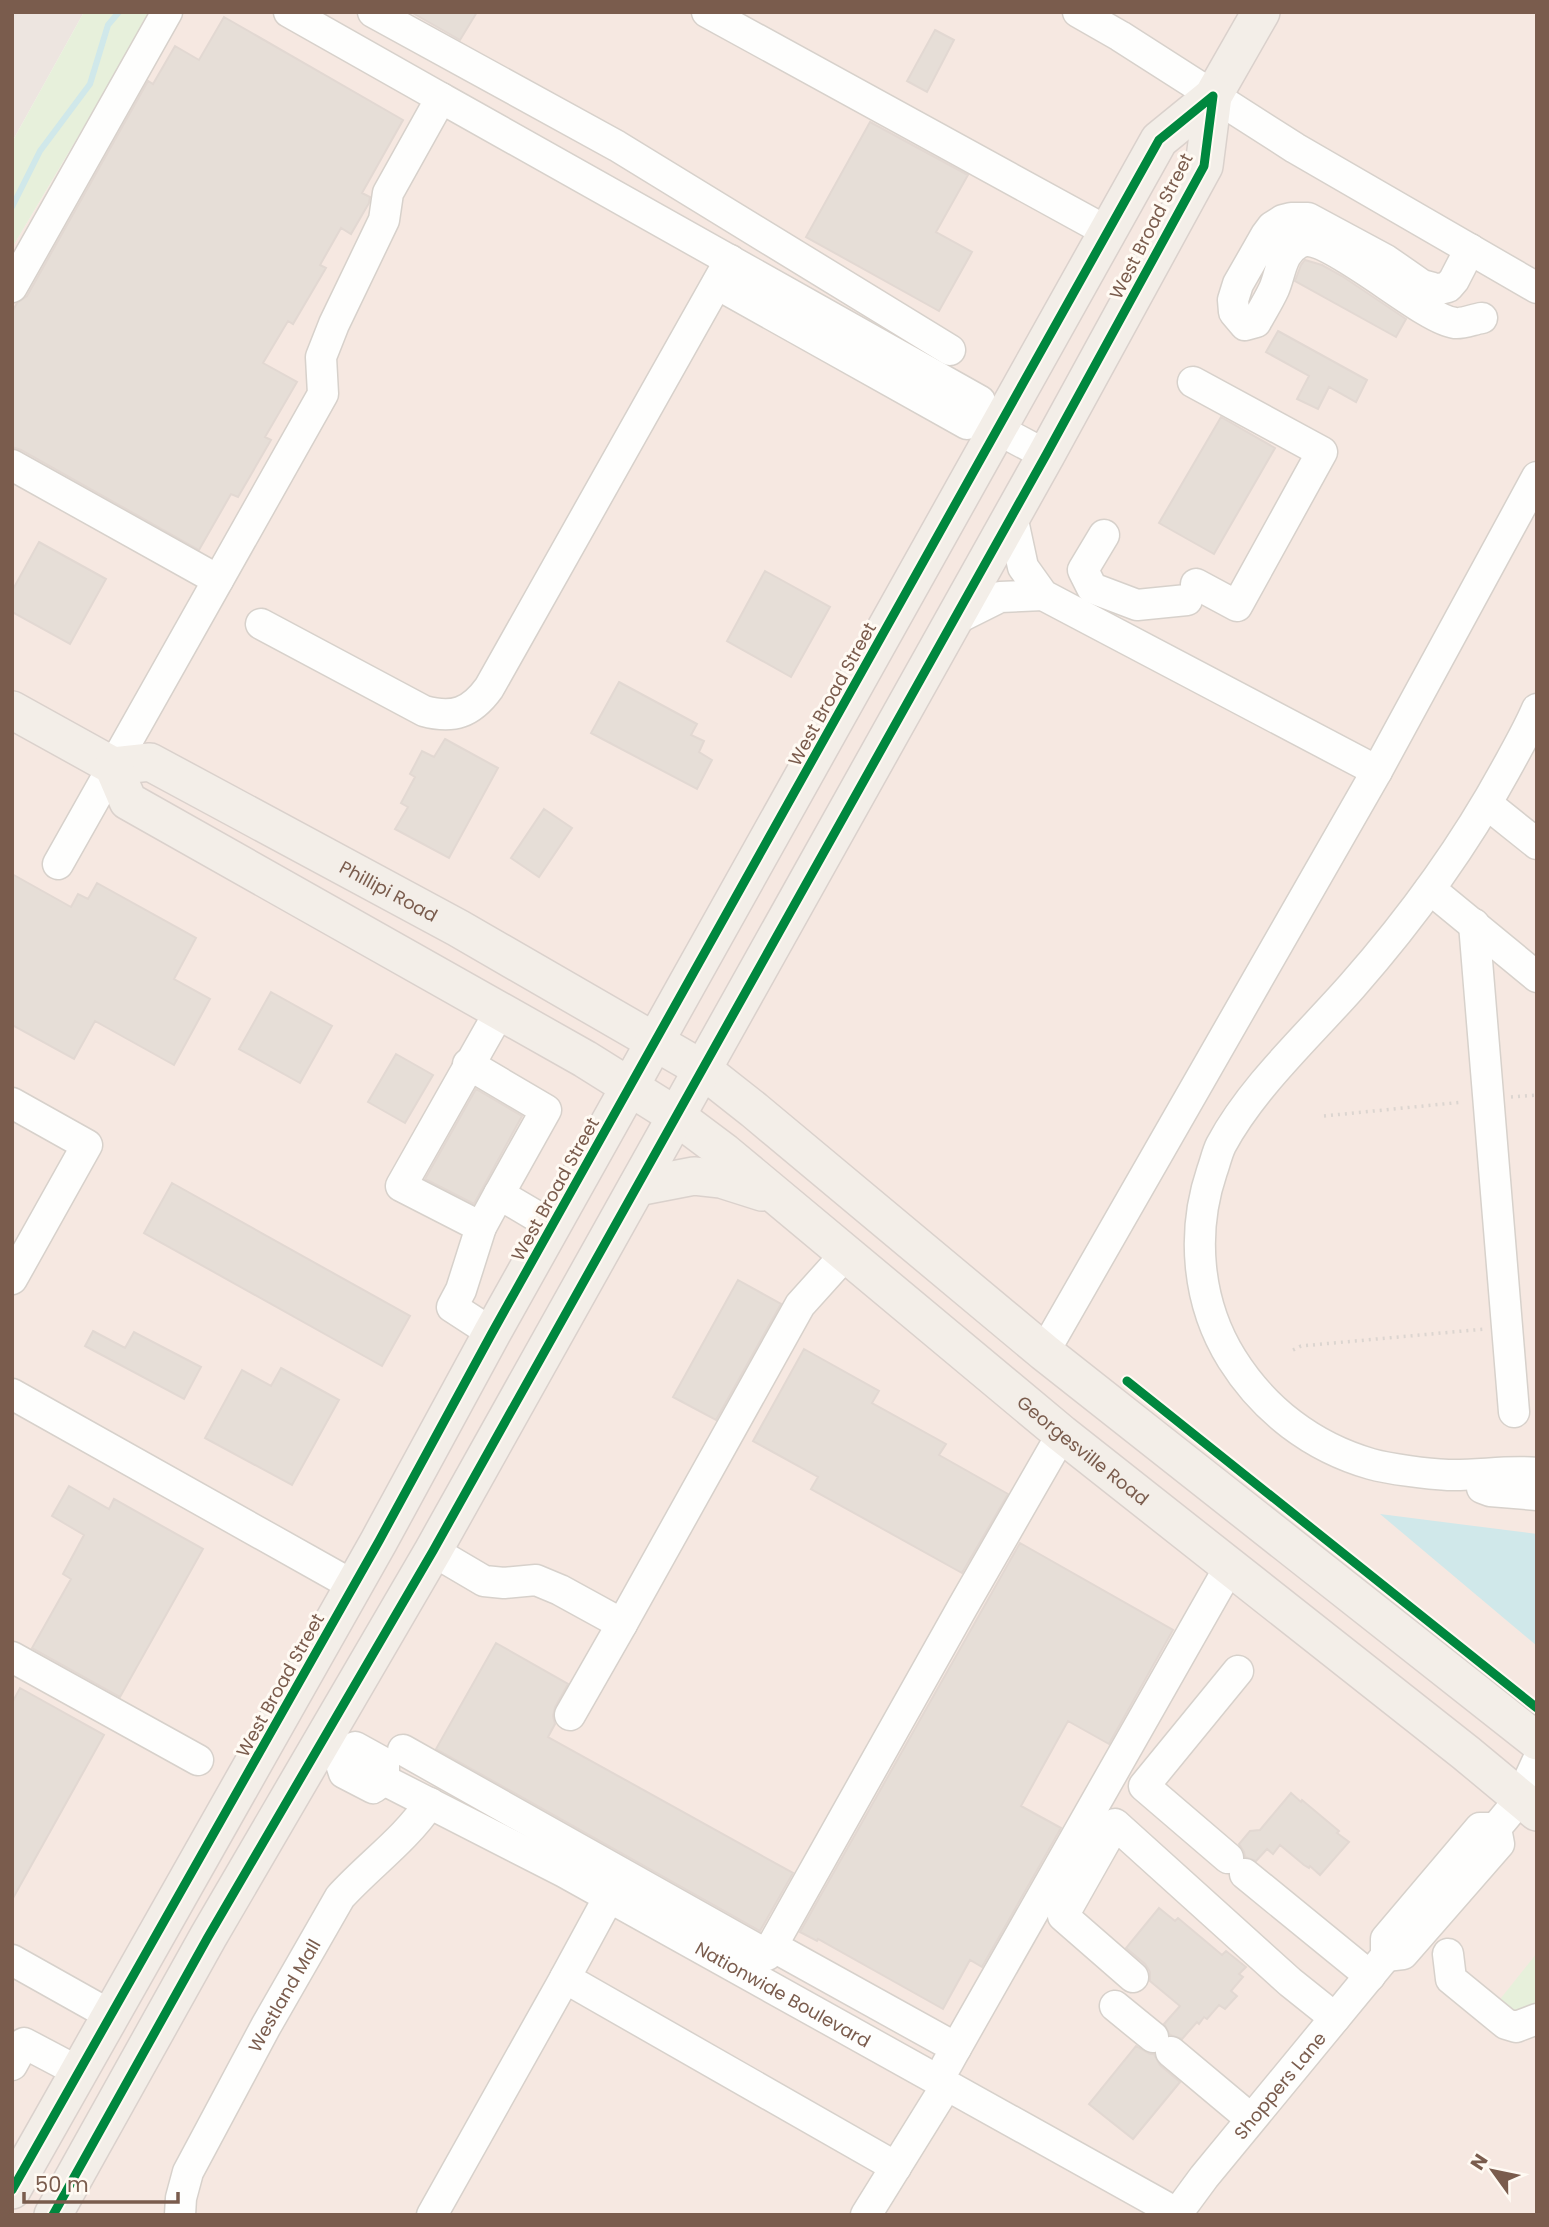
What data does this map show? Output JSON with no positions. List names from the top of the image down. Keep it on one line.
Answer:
{"streets":{"main road":["West Broad Street","Phillipi Road","Georgesville Road"],"lane":["Nationwide Boulevard","Westland Mall","Shoppers Lane"]},"crossings":[["West Broad Street","Phillipi Road"],["West Broad Street","Georgesville Road"],["West Broad Street","Nationwide Boulevard"],["Georgesville Road","Shoppers Lane"],["Nationwide Boulevard","Westland Mall"],["Nationwide Boulevard","Shoppers Lane"]],"scale_bar":"50 m","north":"top left"}
